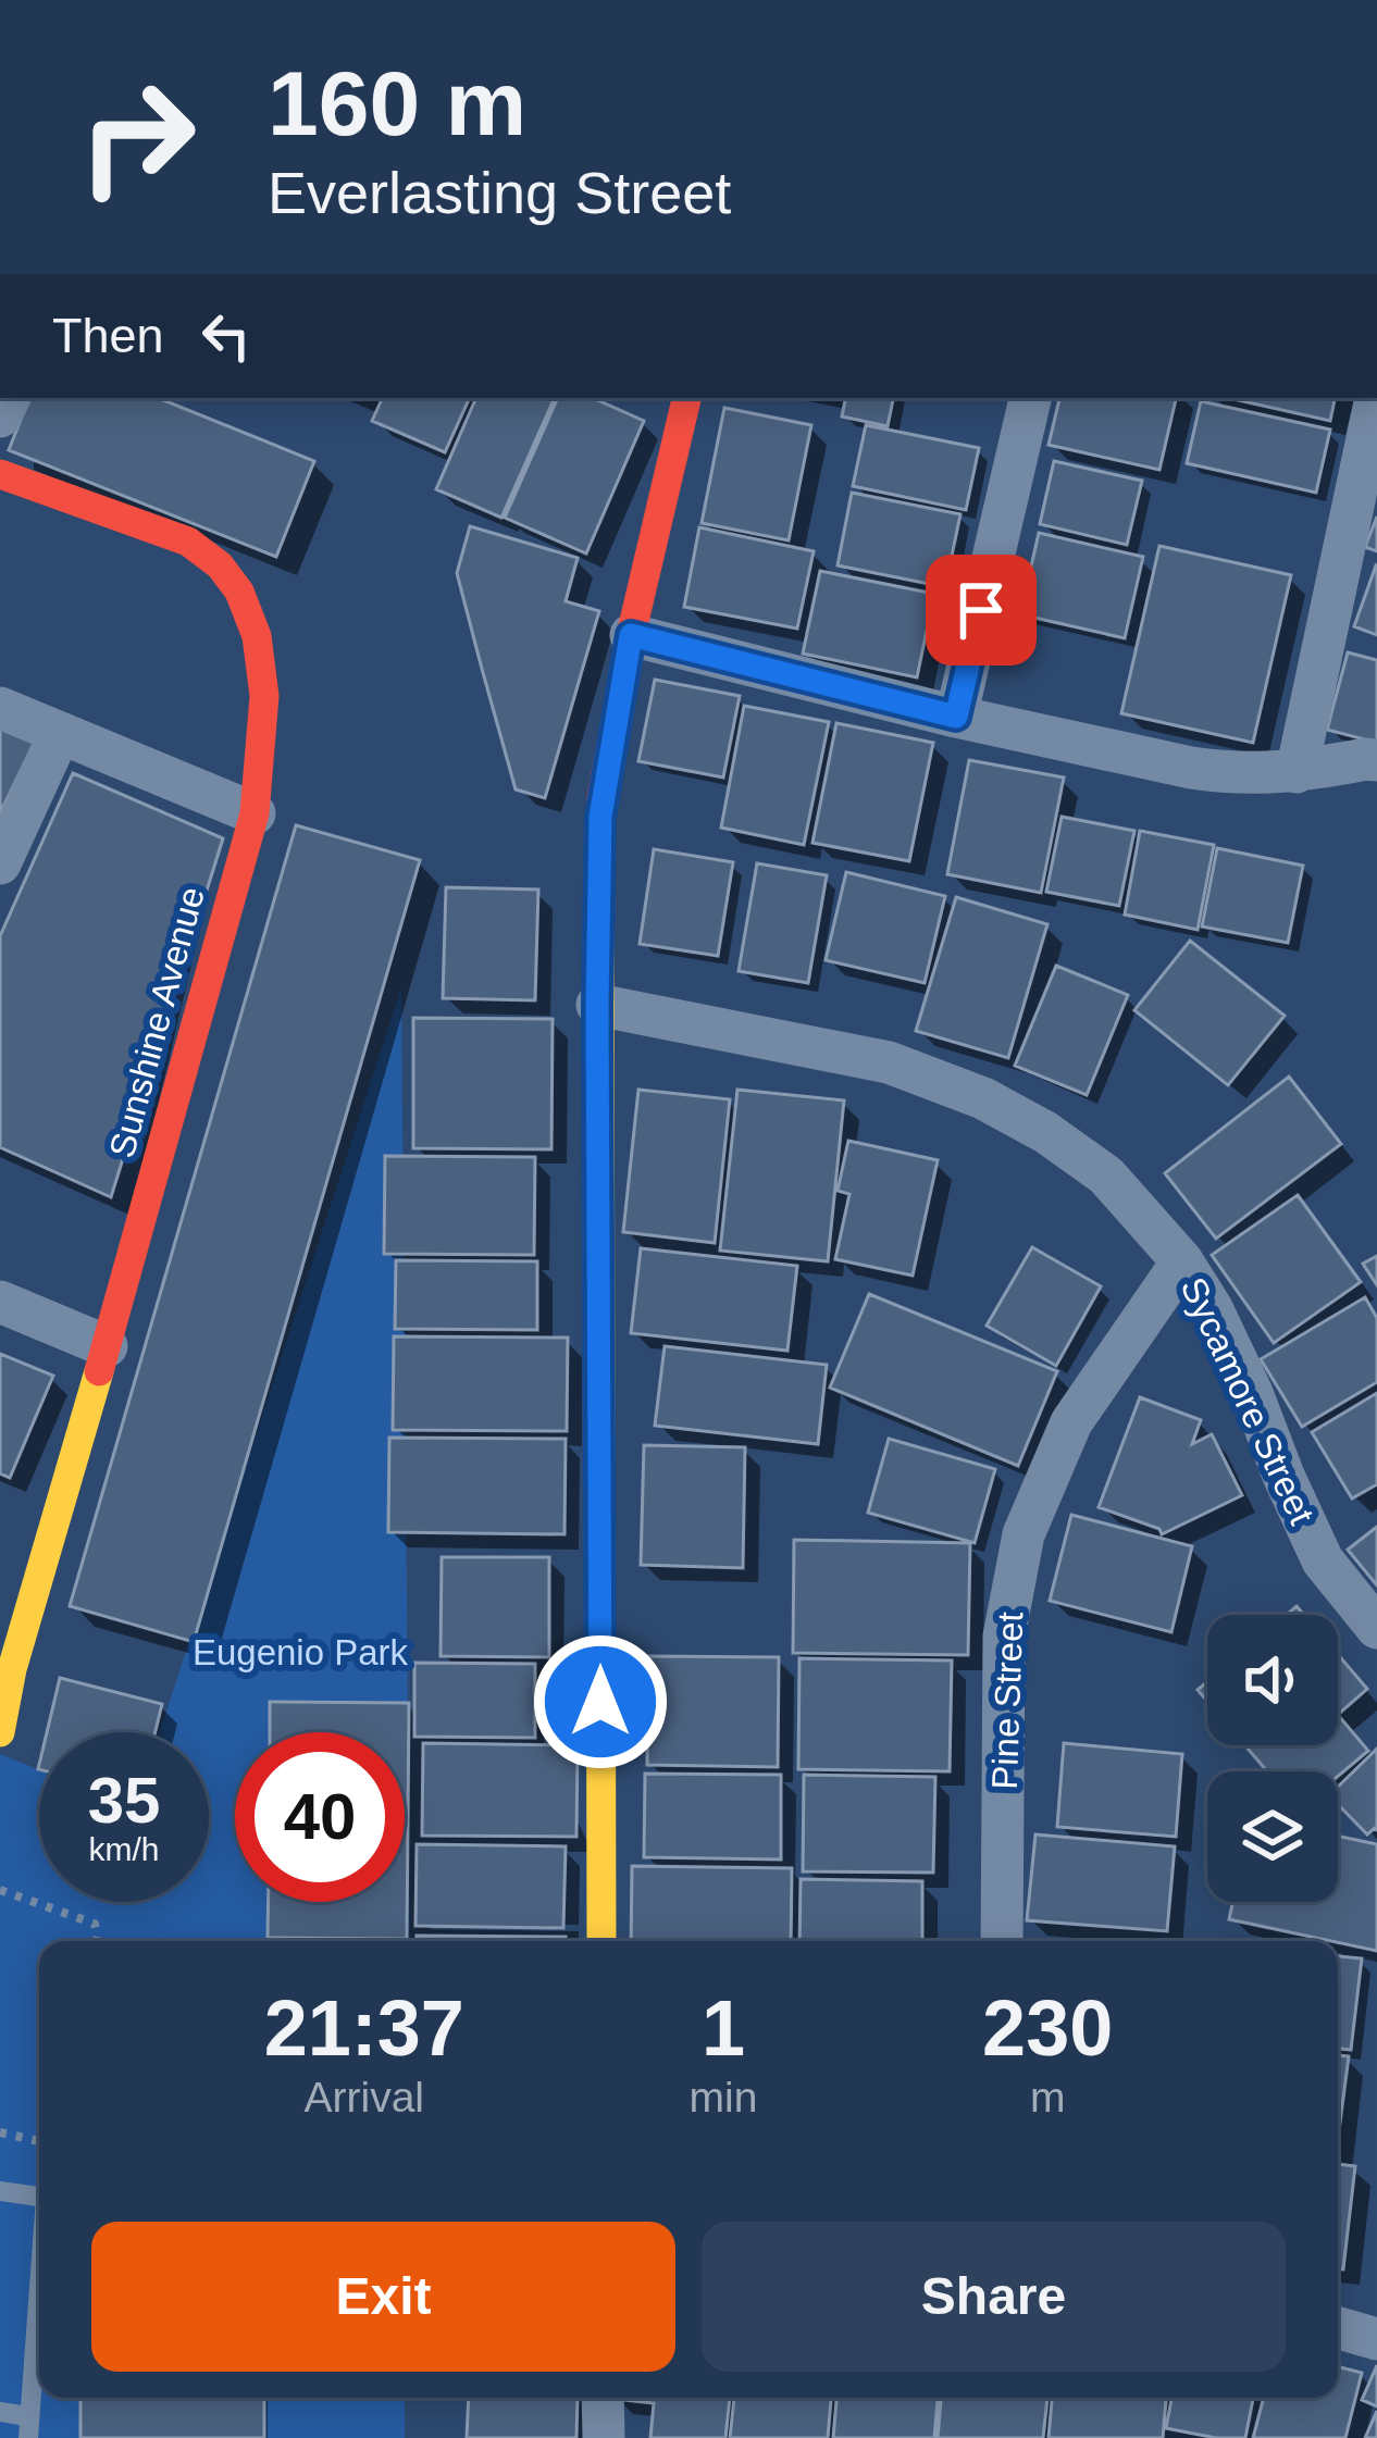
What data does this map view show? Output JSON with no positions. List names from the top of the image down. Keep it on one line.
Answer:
{"streets":{"street":["Sunshine Avenue","Sycamore Street","Pine Street"]},"crossings":[["Sycamore Street","Pine Street"]],"parks":["Eugenio Park"],"page":{"turn":["160 m","Everlasting Street"],"then":"Then","speed":"35 km/h","limit":"40","eta":["21:37","Arrival","1","min","230","m"],"buttons":["Exit","Share"]}}
